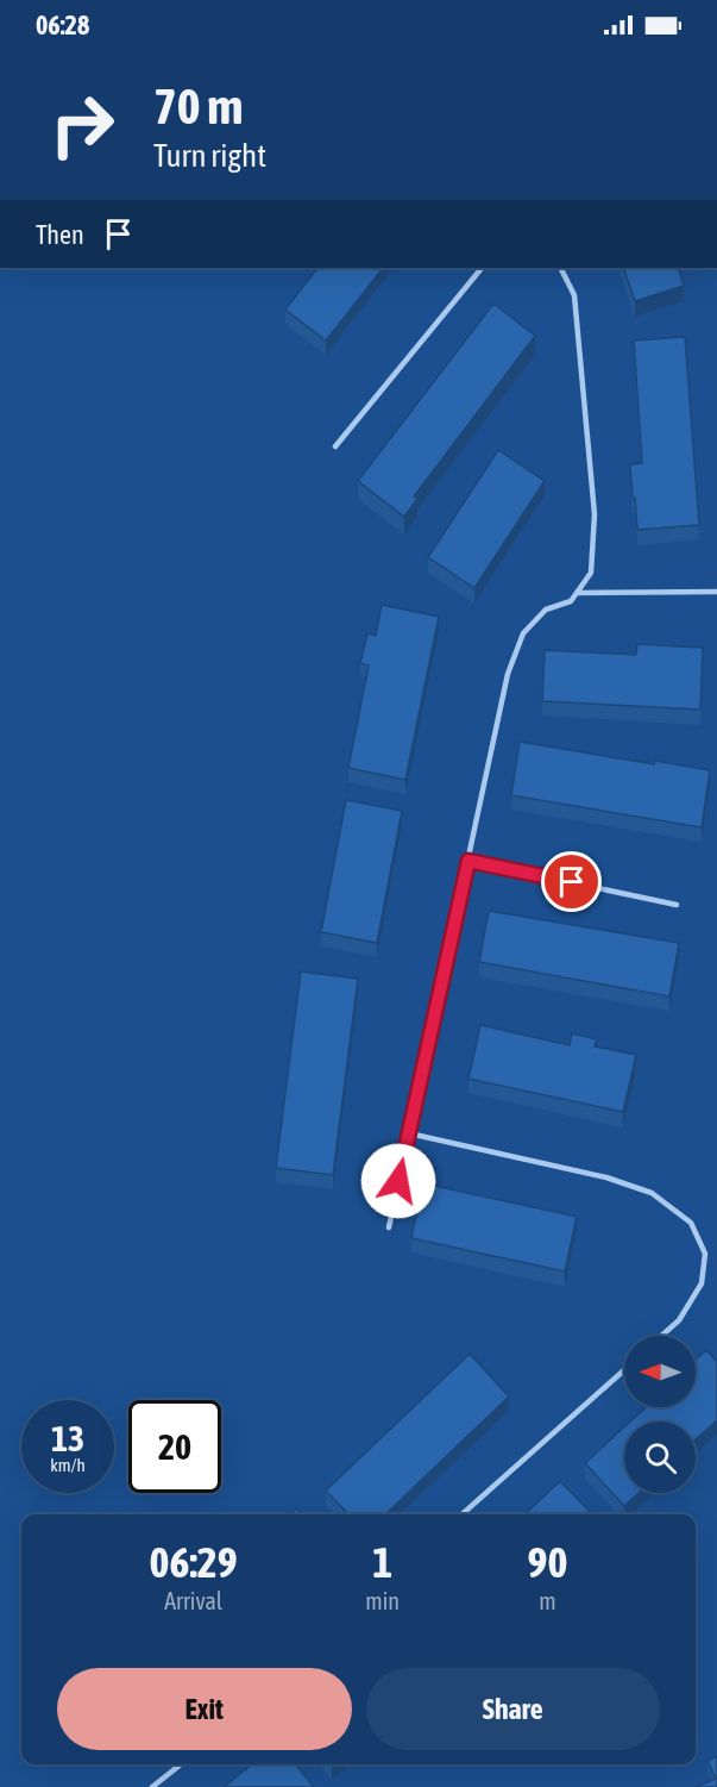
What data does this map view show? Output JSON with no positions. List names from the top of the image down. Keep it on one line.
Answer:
{"north":"left","page":{"status":"06:28","turn":["70 m","Turn right"],"then":"Then","speed":"13 km/h","limit":"20","eta":["06:29","Arrival","1","min","90","m"],"buttons":["Exit","Share"]}}
